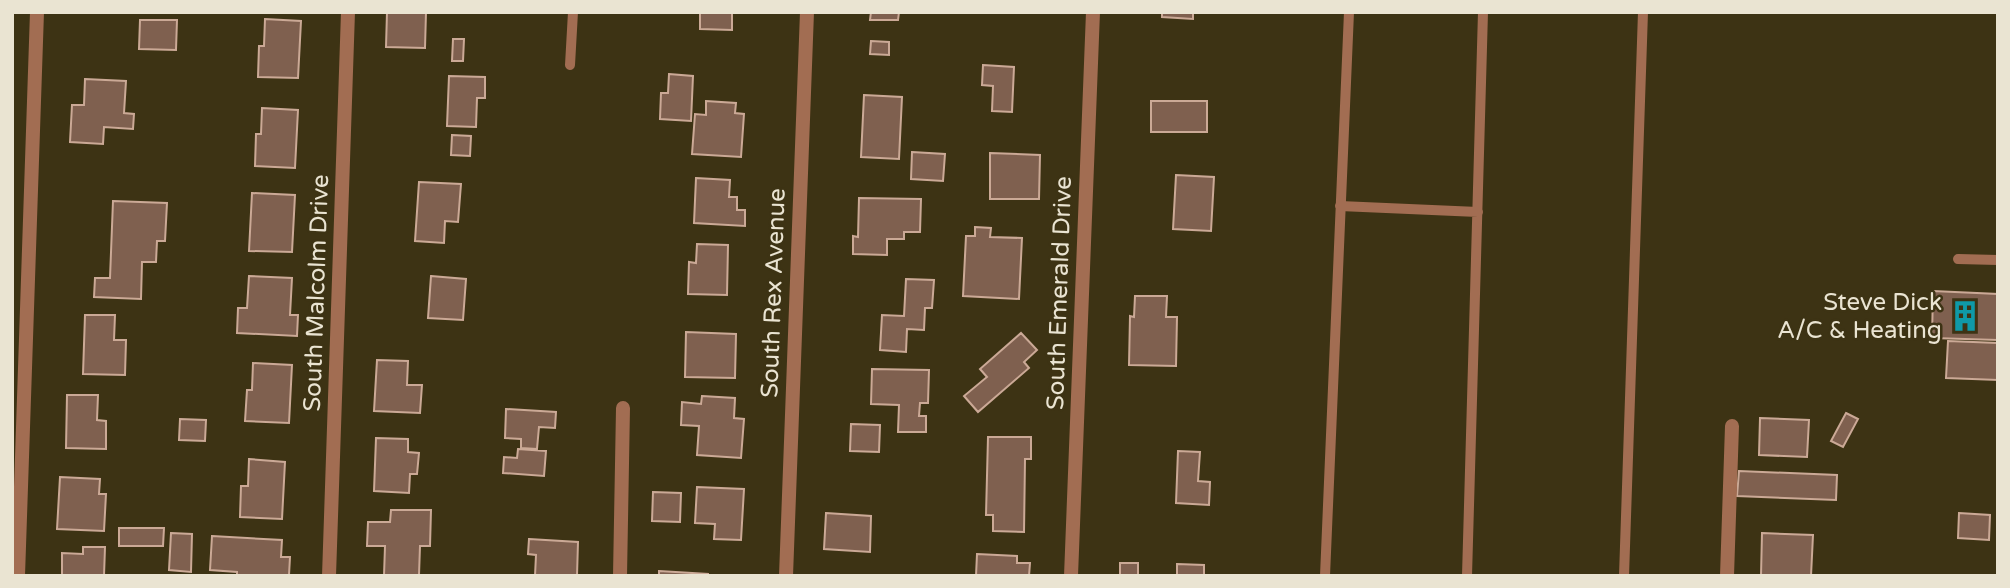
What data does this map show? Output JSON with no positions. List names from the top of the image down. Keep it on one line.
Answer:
{"streets":{"street":["South Malcolm Drive","South Rex Avenue","South Emerald Drive"]},"places":{"building":["Steve Dick A/C & Heating"]}}
